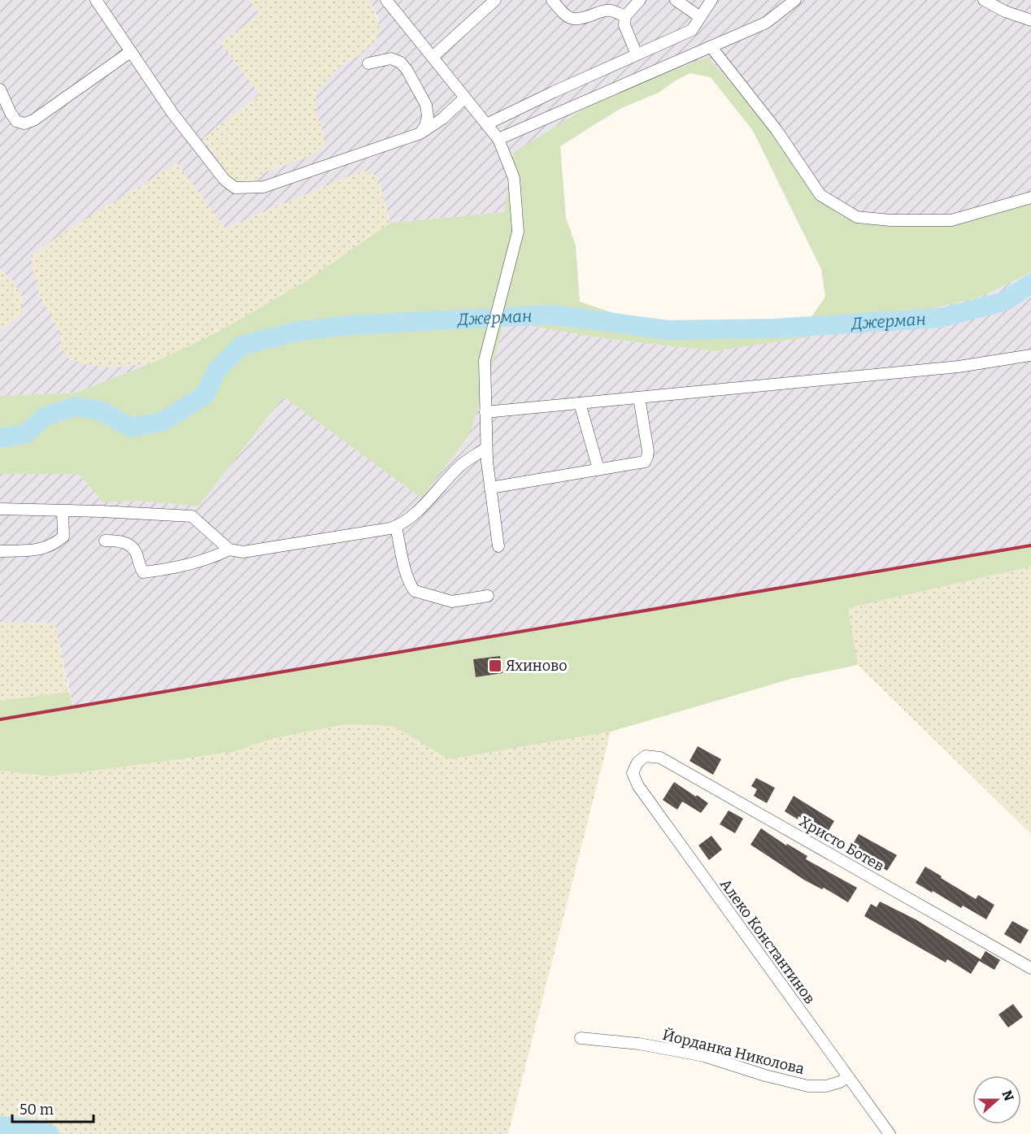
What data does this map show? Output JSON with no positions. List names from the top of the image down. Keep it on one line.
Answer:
{"streets":{"street":["Христо Ботев","Алеко Константинов","Йорданка Николова"]},"crossings":[["Христо Ботев","Алеко Константинов"],["Алеко Константинов","Йорданка Николова"]],"water":["Джерман"],"places":{"transit":["Яхиново"]},"scale_bar":"50 m","north":"right"}
